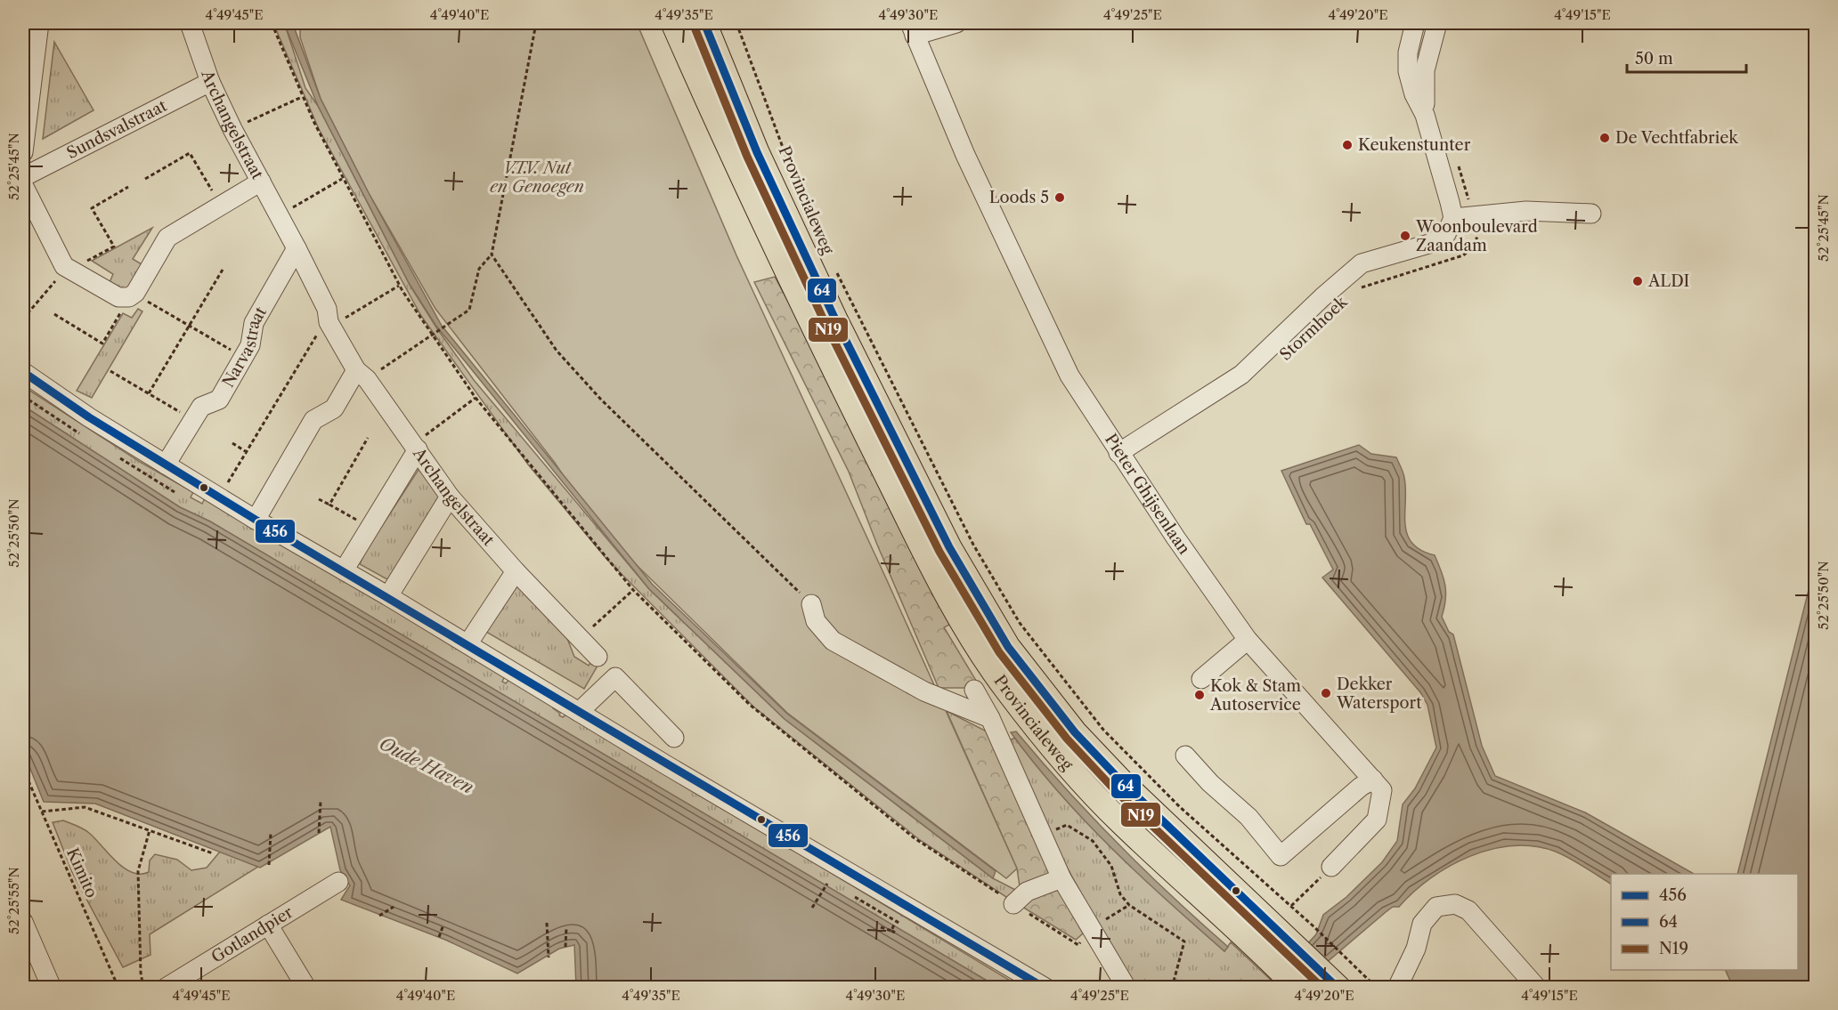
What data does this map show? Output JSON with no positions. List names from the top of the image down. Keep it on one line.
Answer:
{"streets":{"main road":["Provincialeweg"],"street":["Archangelstraat","Sundsvalstraat","Stormhoek","Narvastraat","Pieter Ghijsenlaan","Gotlandpier"],"path":["Kimito"]},"crossings":[["Archangelstraat","Sundsvalstraat"],["Archangelstraat","Narvastraat"],["Stormhoek","Pieter Ghijsenlaan"]],"water":["Oude Haven"],"parks":["V.T.V. Nut en Genoegen"],"places":["De Vechtfabriek","Keukenstunter","Loods 5","Woonboulevard Zaandam","ALDI","Dekker Watersport","Kok & Stam Autoservice"],"lines":["transit line 64","transit line N19","transit line 456"],"legend":["456","64","N19"],"scale_bar":"50 m","coordinates":["4°49'45\"E","4°49'40\"E","4°49'35\"E","4°49'30\"E","4°49'25\"E","4°49'20\"E","4°49'15\"E","52°25'45\"N","52°25'50\"N","52°25'55\"N"]}
